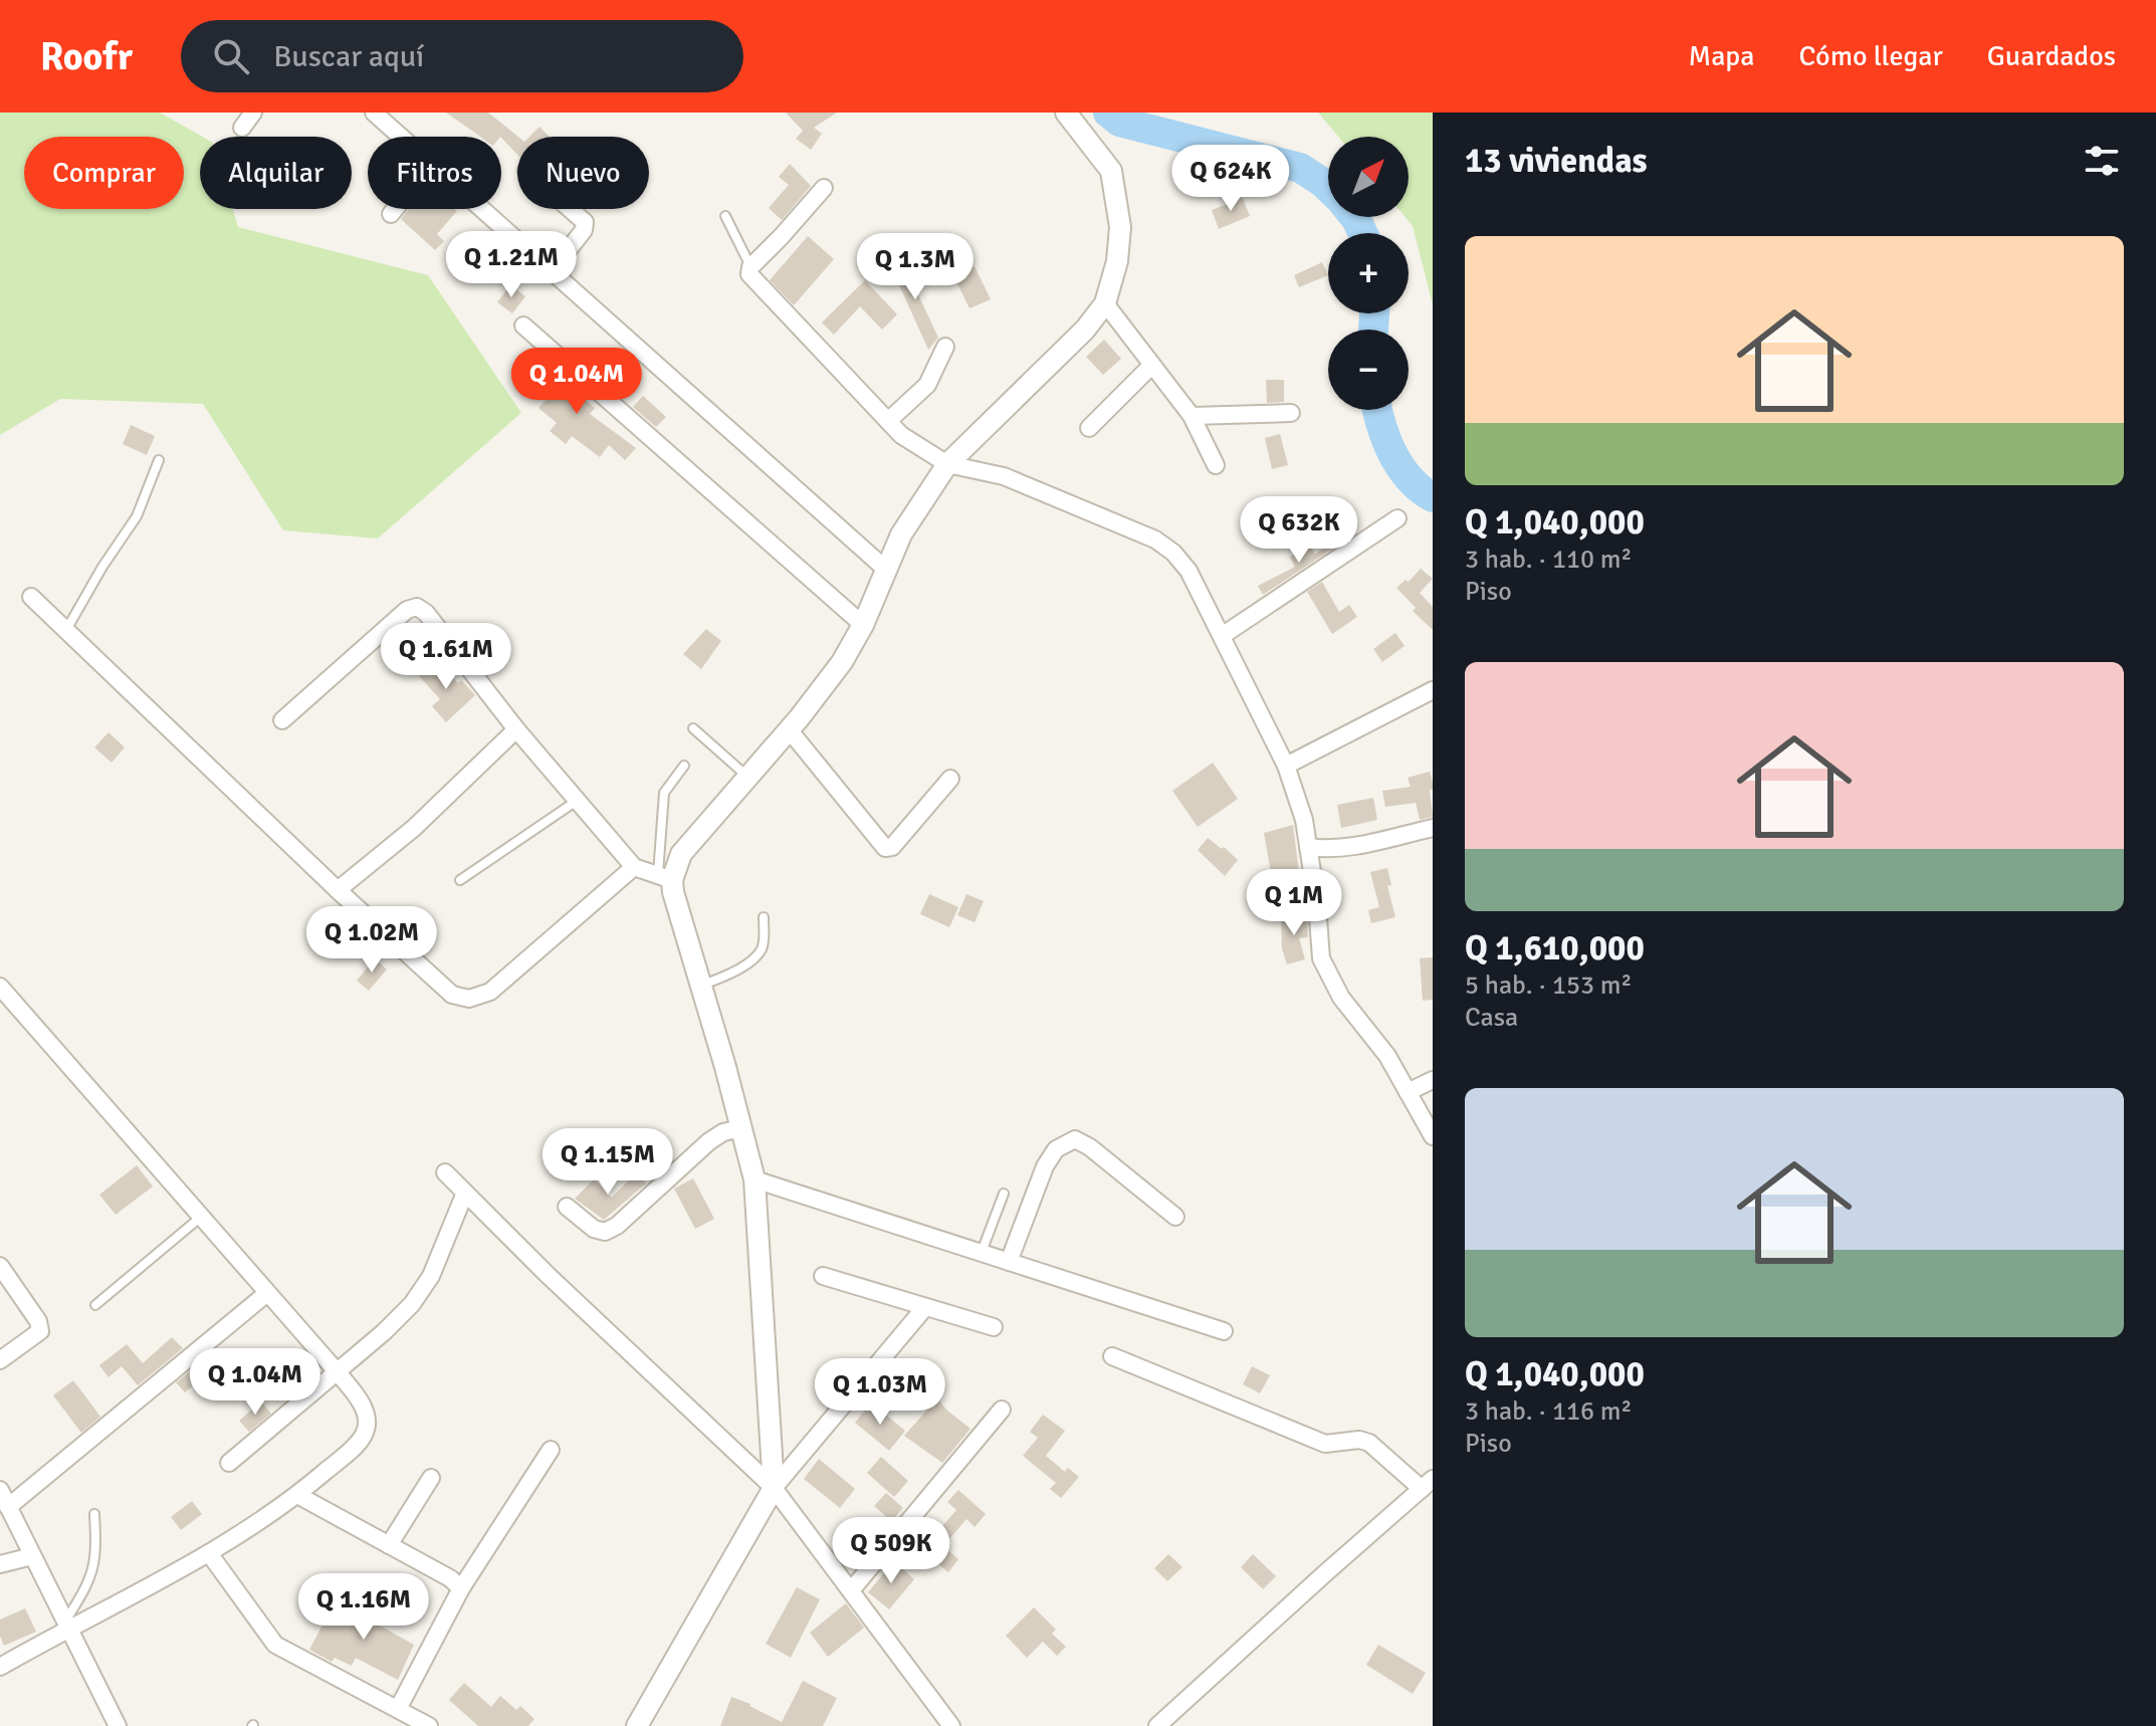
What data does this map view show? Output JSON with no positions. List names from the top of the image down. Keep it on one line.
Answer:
{"north":"top right","page":{"header":"Roofr","search":"Buscar aquí","nav":["Mapa","Cómo llegar","Guardados"],"heading":"13 viviendas","map_buttons":["+","−"],"chip":["Comprar","Alquilar","Filtros","Nuevo"],"price":["Q 624K","Q 1.21M","Q 1.3M","Q 1.04M","Q 632K","Q 1.61M","Q 1M","Q 1.02M","Q 1.15M","Q 1.04M","Q 1.03M","Q 509K","Q 1.16M"],"list":[{"name":"Q 1,040,000","note":"3 hab. · 110 m² · Piso"},{"name":"Q 1,610,000","note":"5 hab. · 153 m² · Casa"},{"name":"Q 1,040,000","note":"3 hab. · 116 m² · Piso"}]}}
